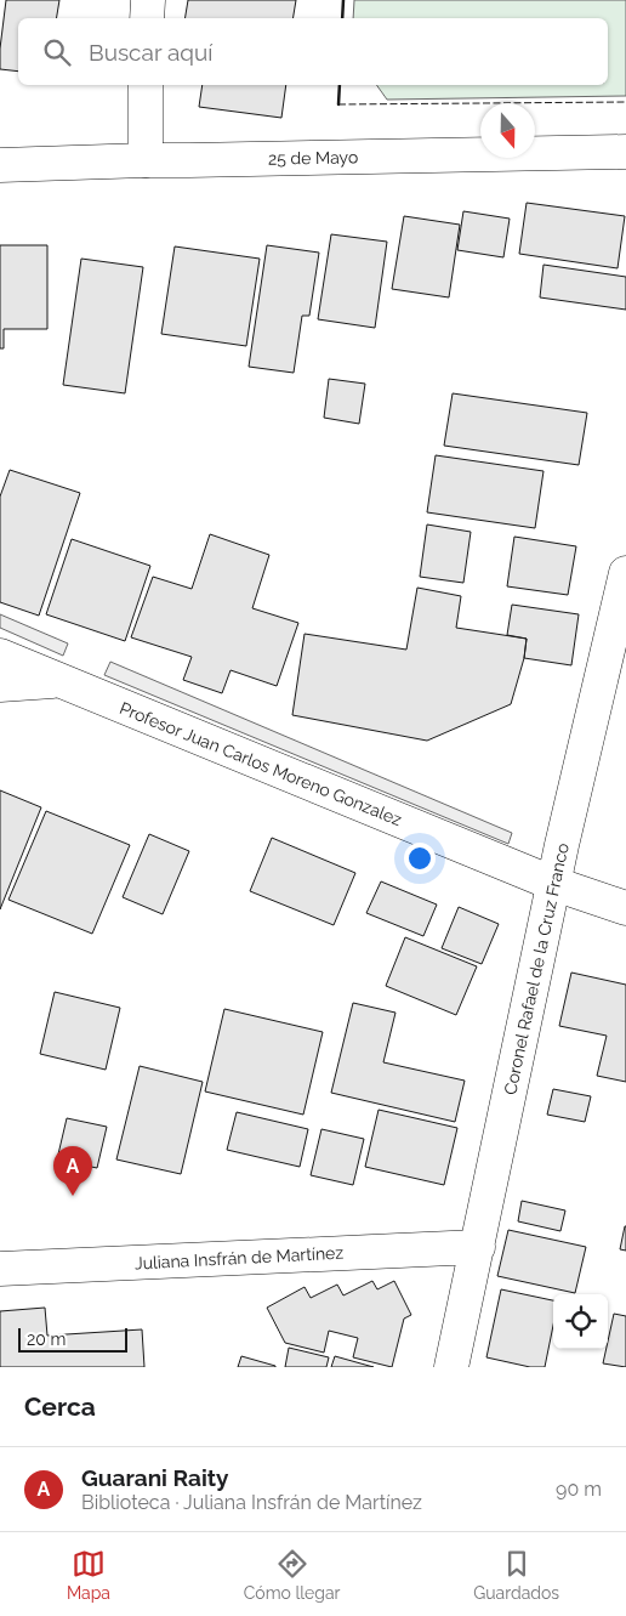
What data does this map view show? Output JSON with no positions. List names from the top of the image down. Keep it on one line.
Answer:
{"streets":{"street":["25 de Mayo","Profesor Juan Carlos Moreno Gonzalez","Coronel Rafael de la Cruz Franco","Juliana Insfrán de Martínez"]},"crossings":[["Profesor Juan Carlos Moreno Gonzalez","Coronel Rafael de la Cruz Franco"],["Coronel Rafael de la Cruz Franco","Juliana Insfrán de Martínez"]],"scale_bar":"20 m","north":"bottom","page":{"search":"Buscar aquí","pins":"A","scale":"20 m","heading":"Cerca","list":[{"mark":"A","name":"Guarani Raity","note":"Biblioteca · Juliana Insfrán de Martínez","value":"90 m"}],"nav":["Mapa","Cómo llegar","Guardados"]}}
